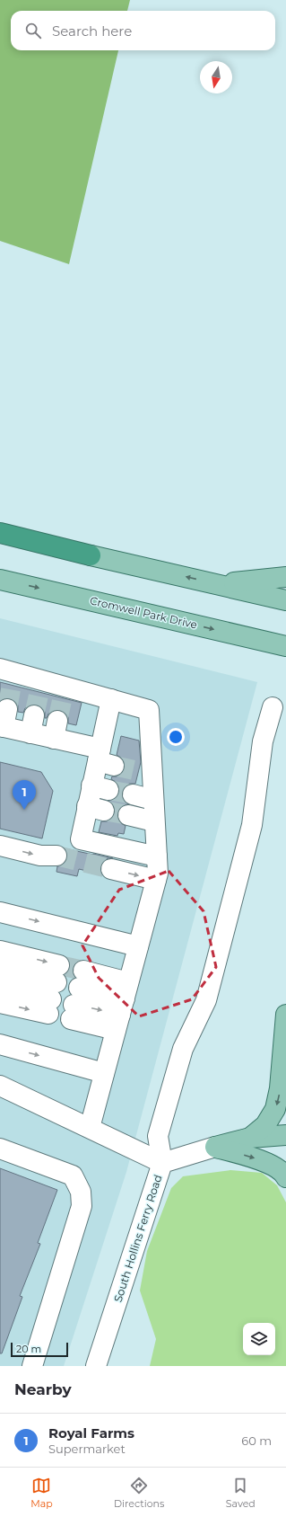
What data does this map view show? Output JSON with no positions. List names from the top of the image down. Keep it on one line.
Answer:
{"streets":{"main road":["Cromwell Park Drive"],"street":["South Hollins Ferry Road"]},"scale_bar":"20 m","north":"bottom","page":{"search":"Search here","pins":"1","scale":"20 m","heading":"Nearby","list":[{"mark":"1","name":"Royal Farms","note":"Supermarket","value":"60 m"}],"nav":["Map","Directions","Saved"]}}
